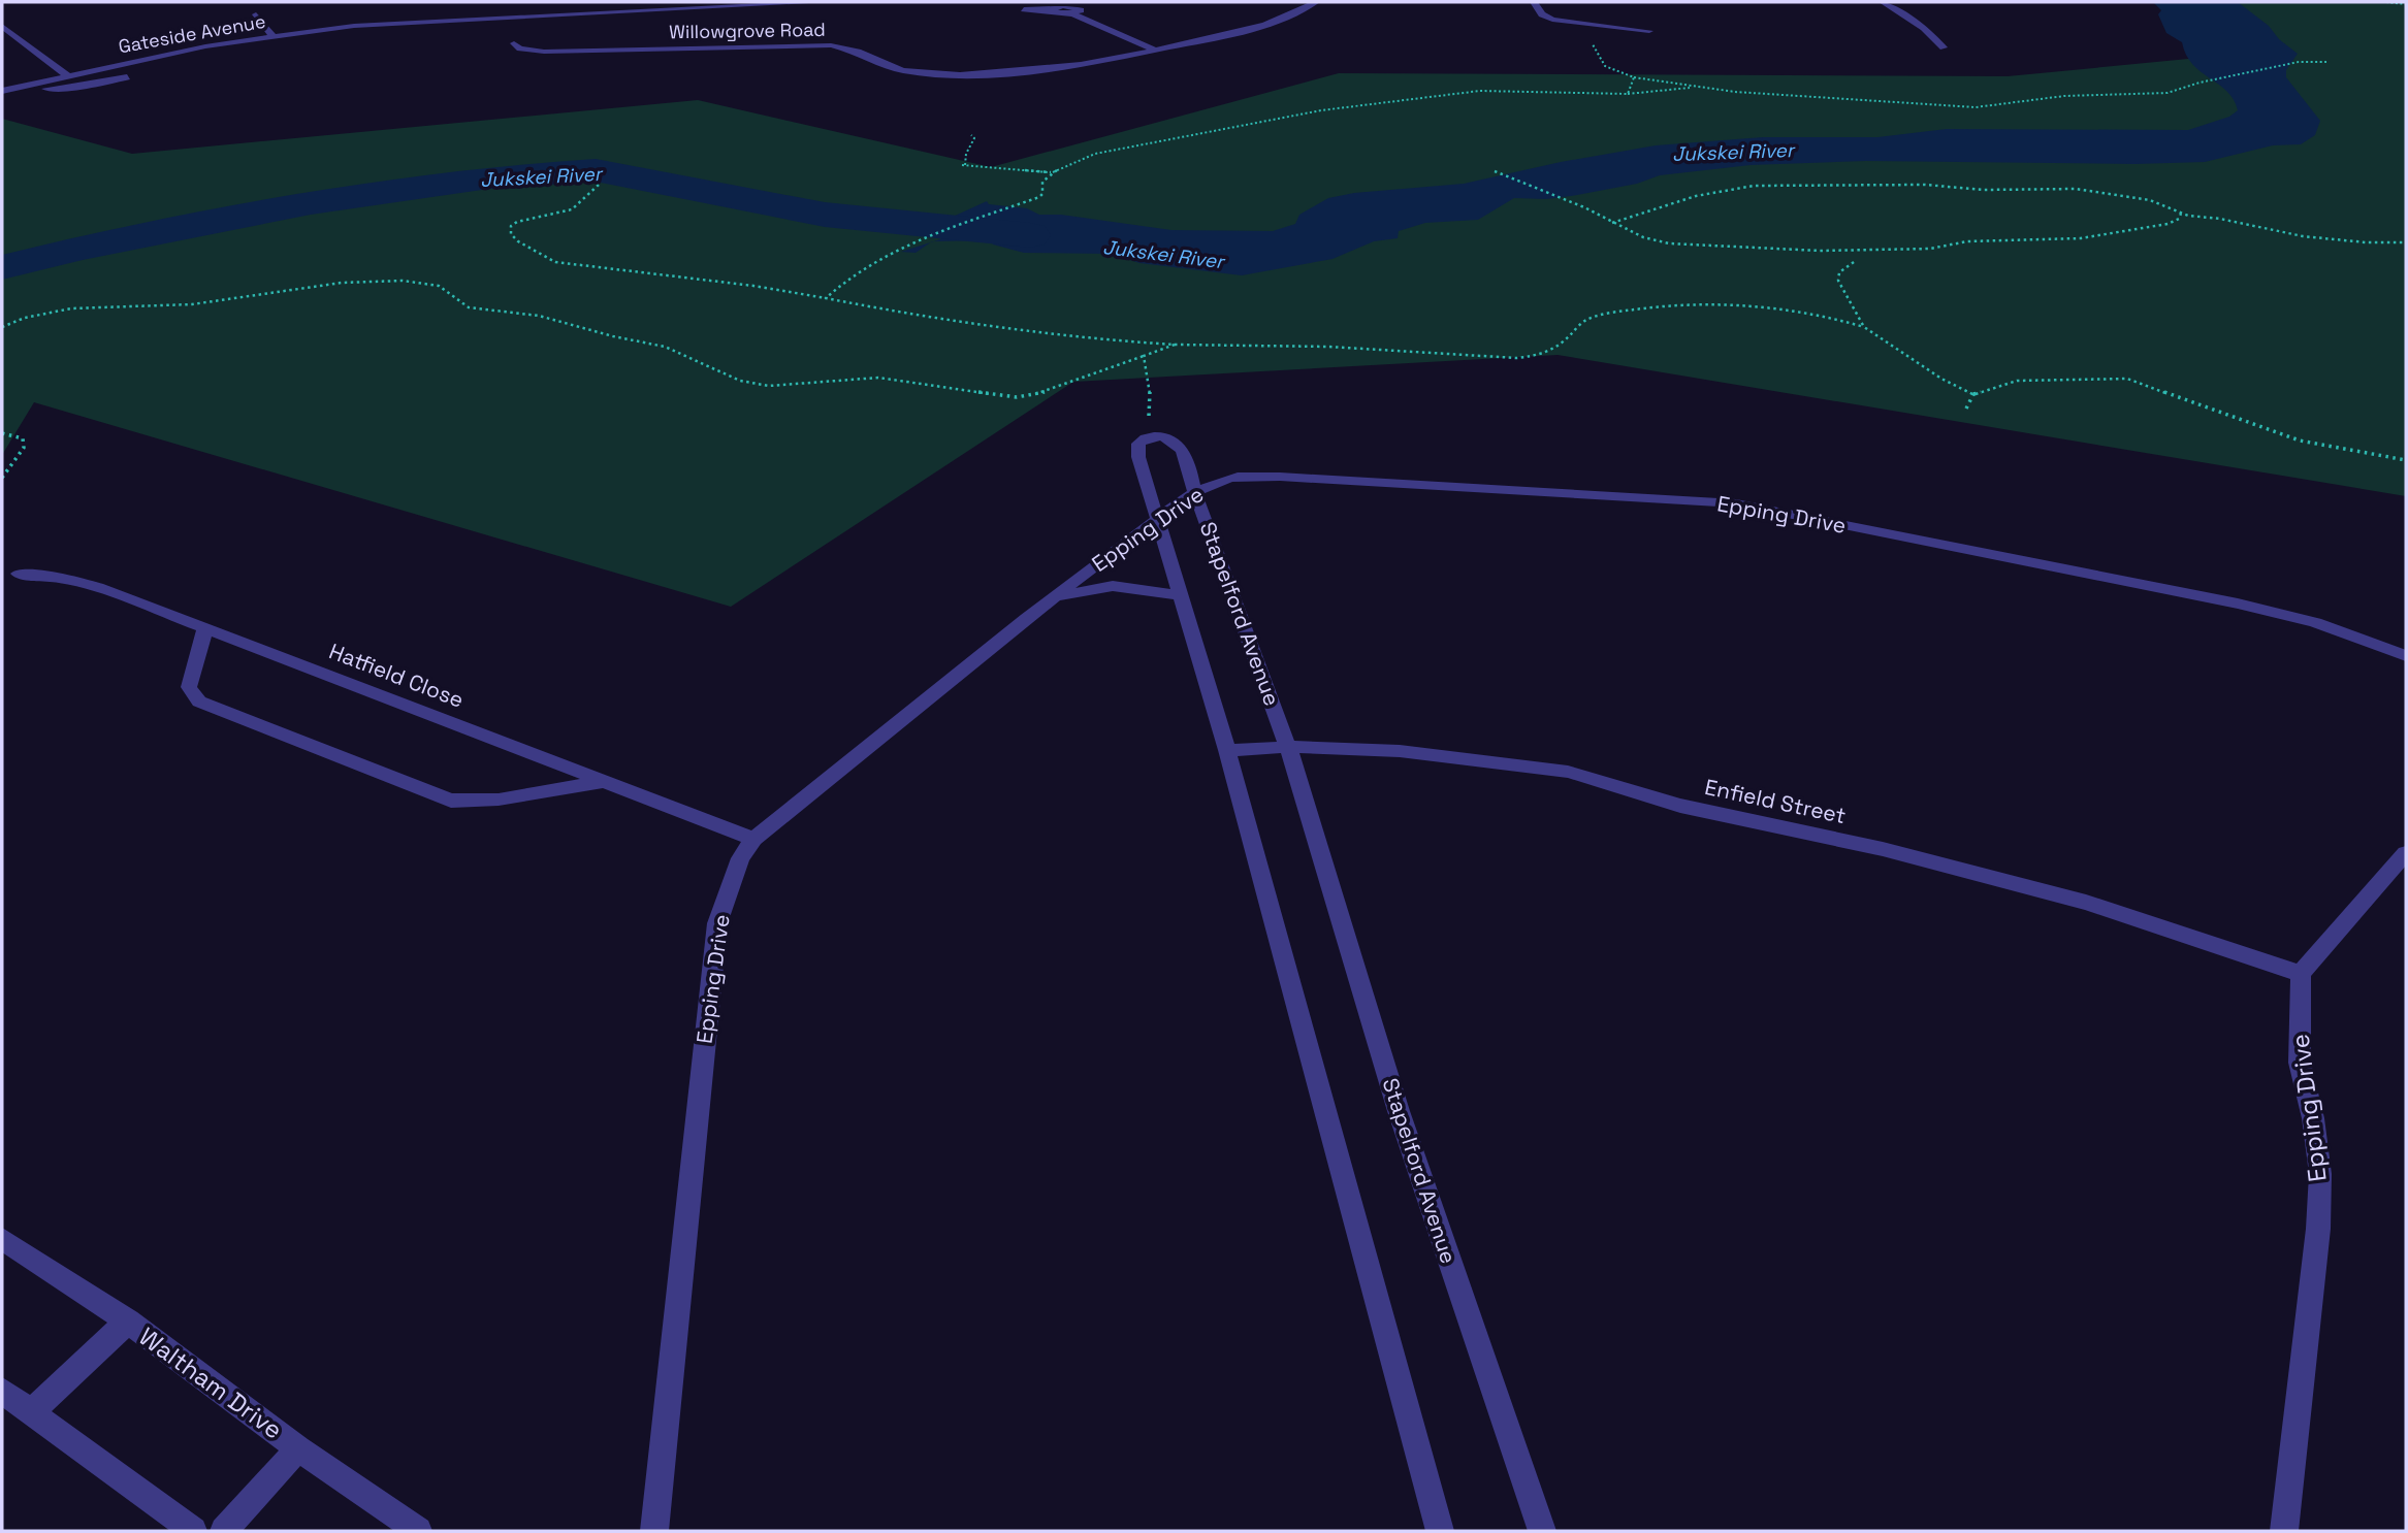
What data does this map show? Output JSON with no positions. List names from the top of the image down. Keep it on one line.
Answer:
{"streets":{"street":["Willowgrove Road","Gateside Avenue","Epping Drive","Stapelford Avenue","Hatfield Close","Enfield Street","Waltham Drive"]},"crossings":[["Epping Drive","Stapelford Avenue"],["Epping Drive","Hatfield Close"],["Epping Drive","Enfield Street"],["Stapelford Avenue","Enfield Street"]],"water":["Jukskei River"]}
